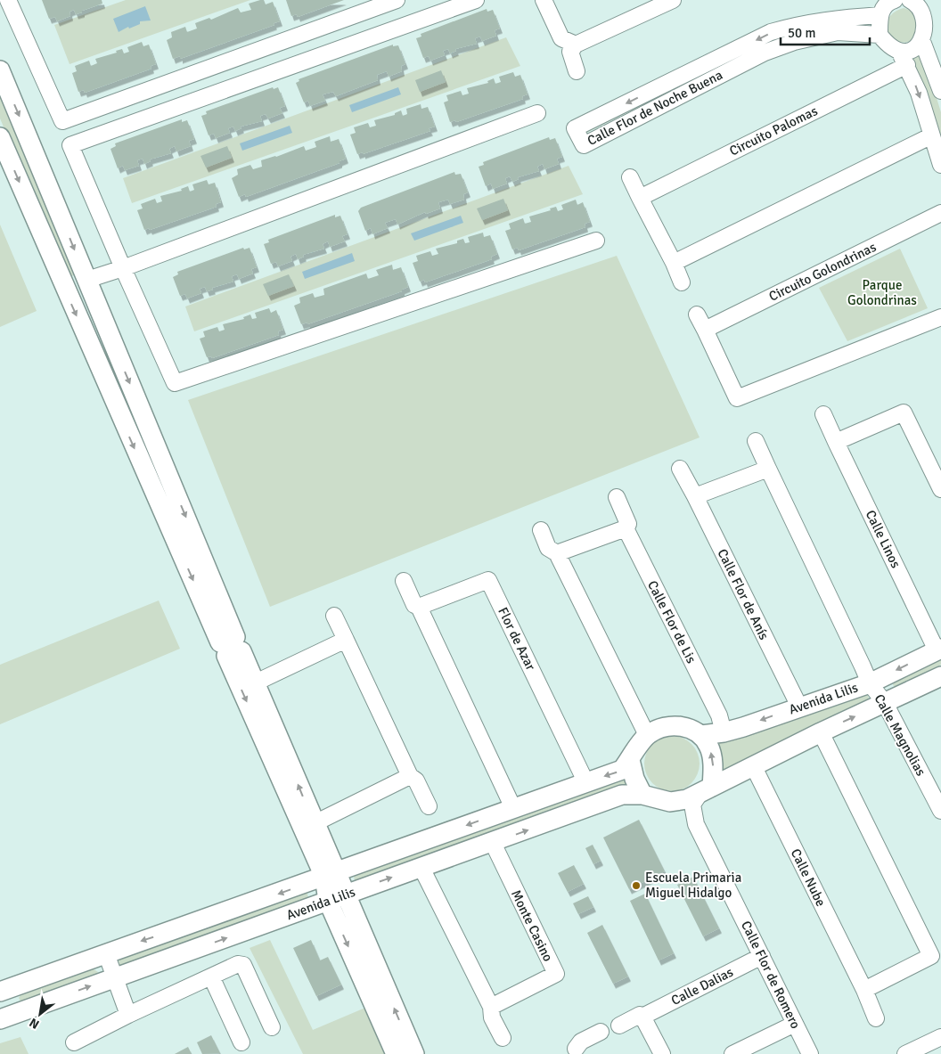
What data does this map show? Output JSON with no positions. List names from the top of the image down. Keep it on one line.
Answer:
{"streets":{"main road":["Avenida Lilis"],"street":["Calle Flor de Noche Buena","Circuito Palomas","Circuito Golondrinas","Calle Linos","Calle Flor de Anís","Calle Flor de Lis","Flor de Azar","Calle Magnolias","Calle Nube","Monte Casino","Calle Flor de Romero","Calle Dalias"]},"crossings":[["Calle Linos","Avenida Lilis"],["Calle Flor de Anís","Avenida Lilis"],["Calle Flor de Lis","Avenida Lilis"],["Flor de Azar","Avenida Lilis"],["Avenida Lilis","Calle Magnolias"],["Avenida Lilis","Calle Nube"],["Avenida Lilis","Monte Casino"],["Avenida Lilis","Calle Flor de Romero"],["Calle Flor de Romero","Calle Dalias"]],"parks":["Parque Golondrinas"],"places":["Escuela Primaria Miguel Hidalgo"],"scale_bar":"50 m","north":"bottom left"}
